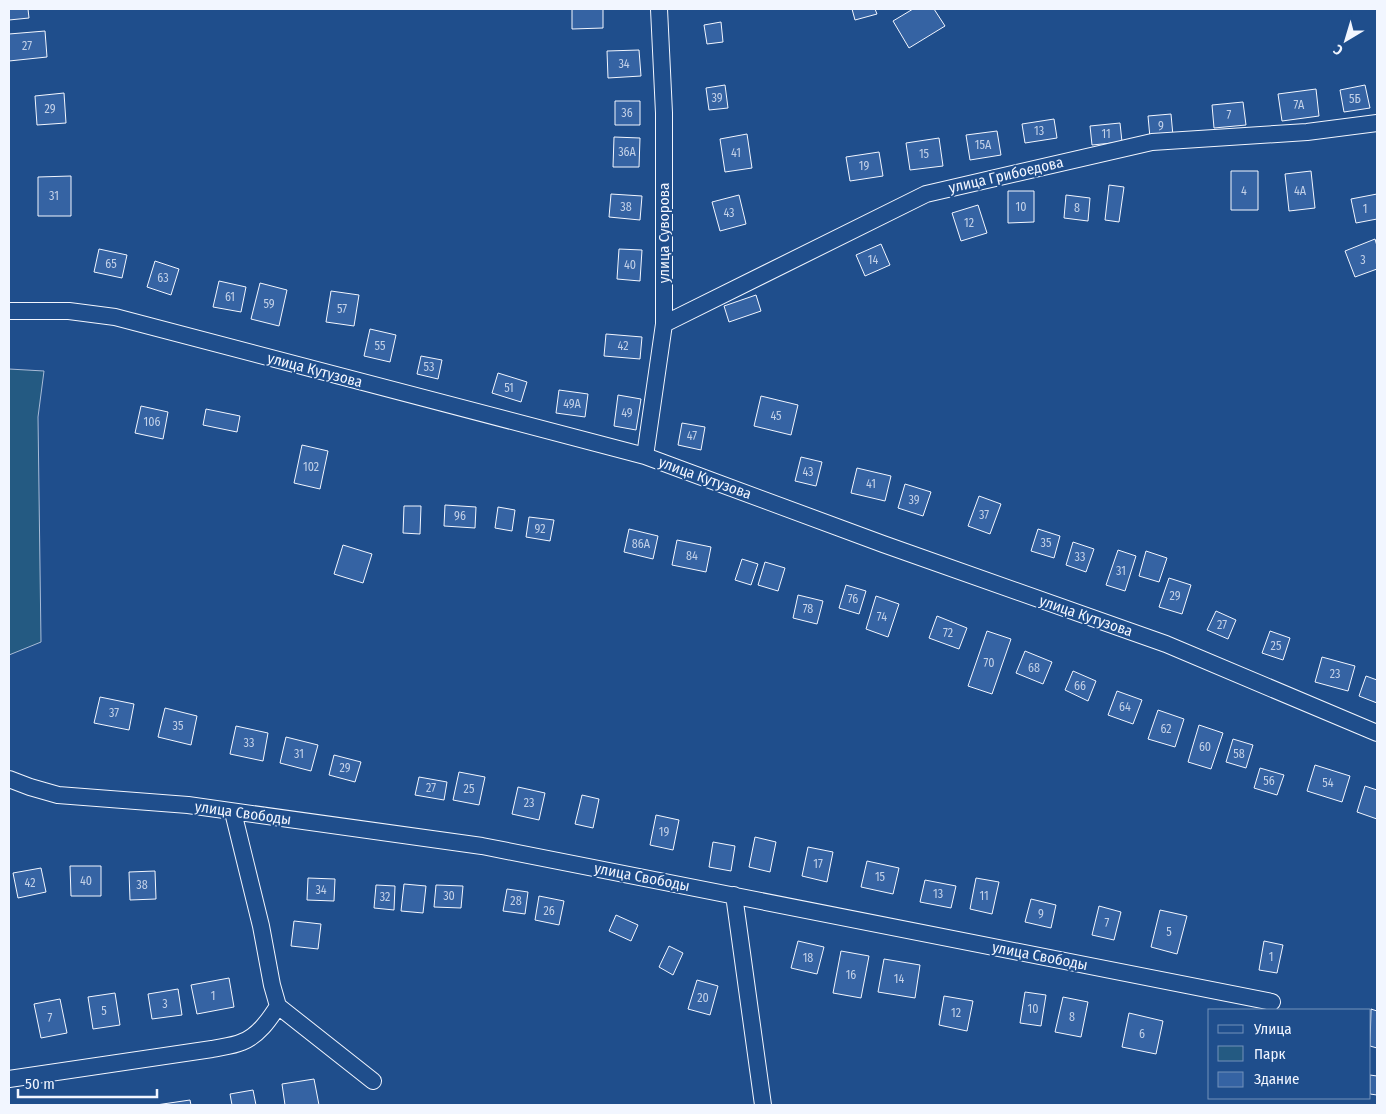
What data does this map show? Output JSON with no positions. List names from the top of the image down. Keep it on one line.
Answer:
{"streets":{"street":["улица Грибоедова","улица Суворова","улица Кутузова","улица Свободы"]},"crossings":[["улица Грибоедова","улица Суворова"],["улица Суворова","улица Кутузова"]],"house_numbers":["27","34","39","5Б","7А","29","36","7","9","13","11","15А","36А","41","15","19","4","4А","31","38","10","8","1","43","12","14","3","65","40","63","61","59","57","55","42","53","51","49А","49","45","106","47","102","43","41","39","37","96","92","35","86А","84","33","31","29","76","78","74","27","72","25","70","68","23","66","64","37","35","62","33","60","31","58","29","56","54","27","25","23","19","17","15","40","42","38","34","13","30","11","32","28","26","9","7","5","1","18","16","14","1","20","3","10","5","12","8","7","6"],"legend":["Улица","Парк","Здание"],"scale_bar":"50 m","north":"bottom left"}
